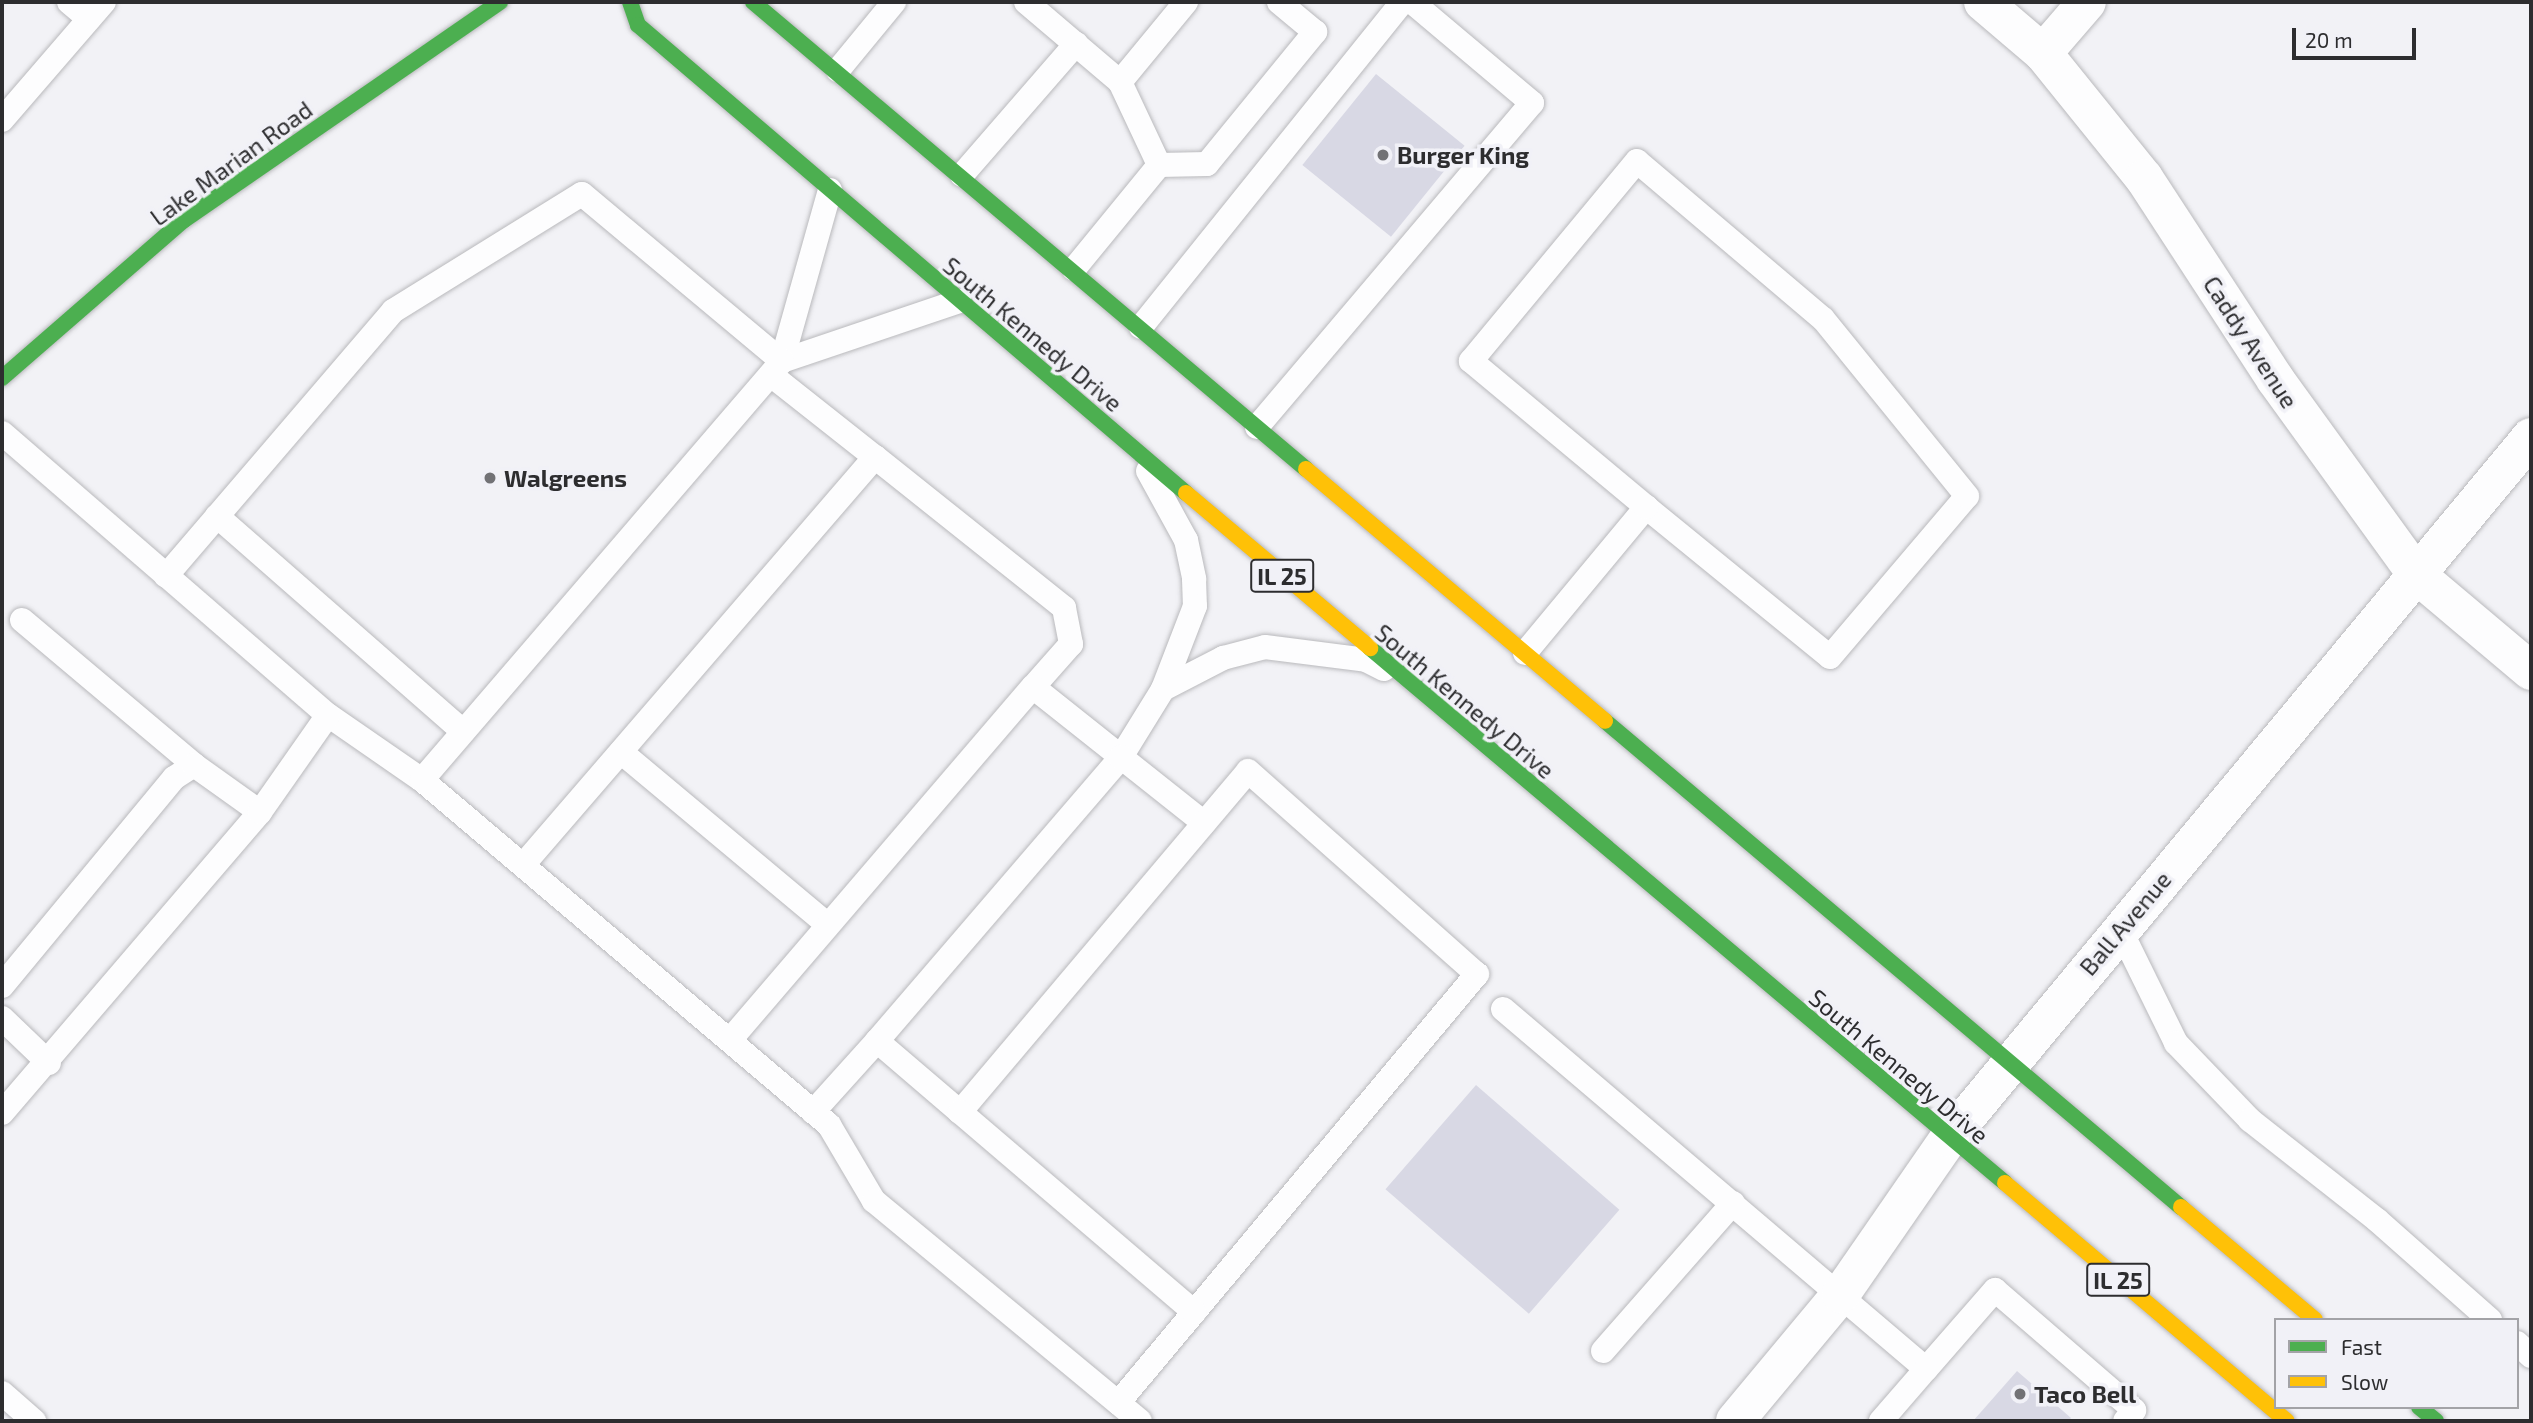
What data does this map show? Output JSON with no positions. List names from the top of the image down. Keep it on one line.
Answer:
{"streets":{"main road":["Lake Marian Road","South Kennedy Drive","IL 25"],"street":["Caddy Avenue","Ball Avenue"]},"crossings":[["South Kennedy Drive","Ball Avenue"],["Caddy Avenue","Ball Avenue"]],"places":["Burger King","Walgreens","Taco Bell"],"legend":["Fast","Slow"],"scale_bar":"20 m"}
